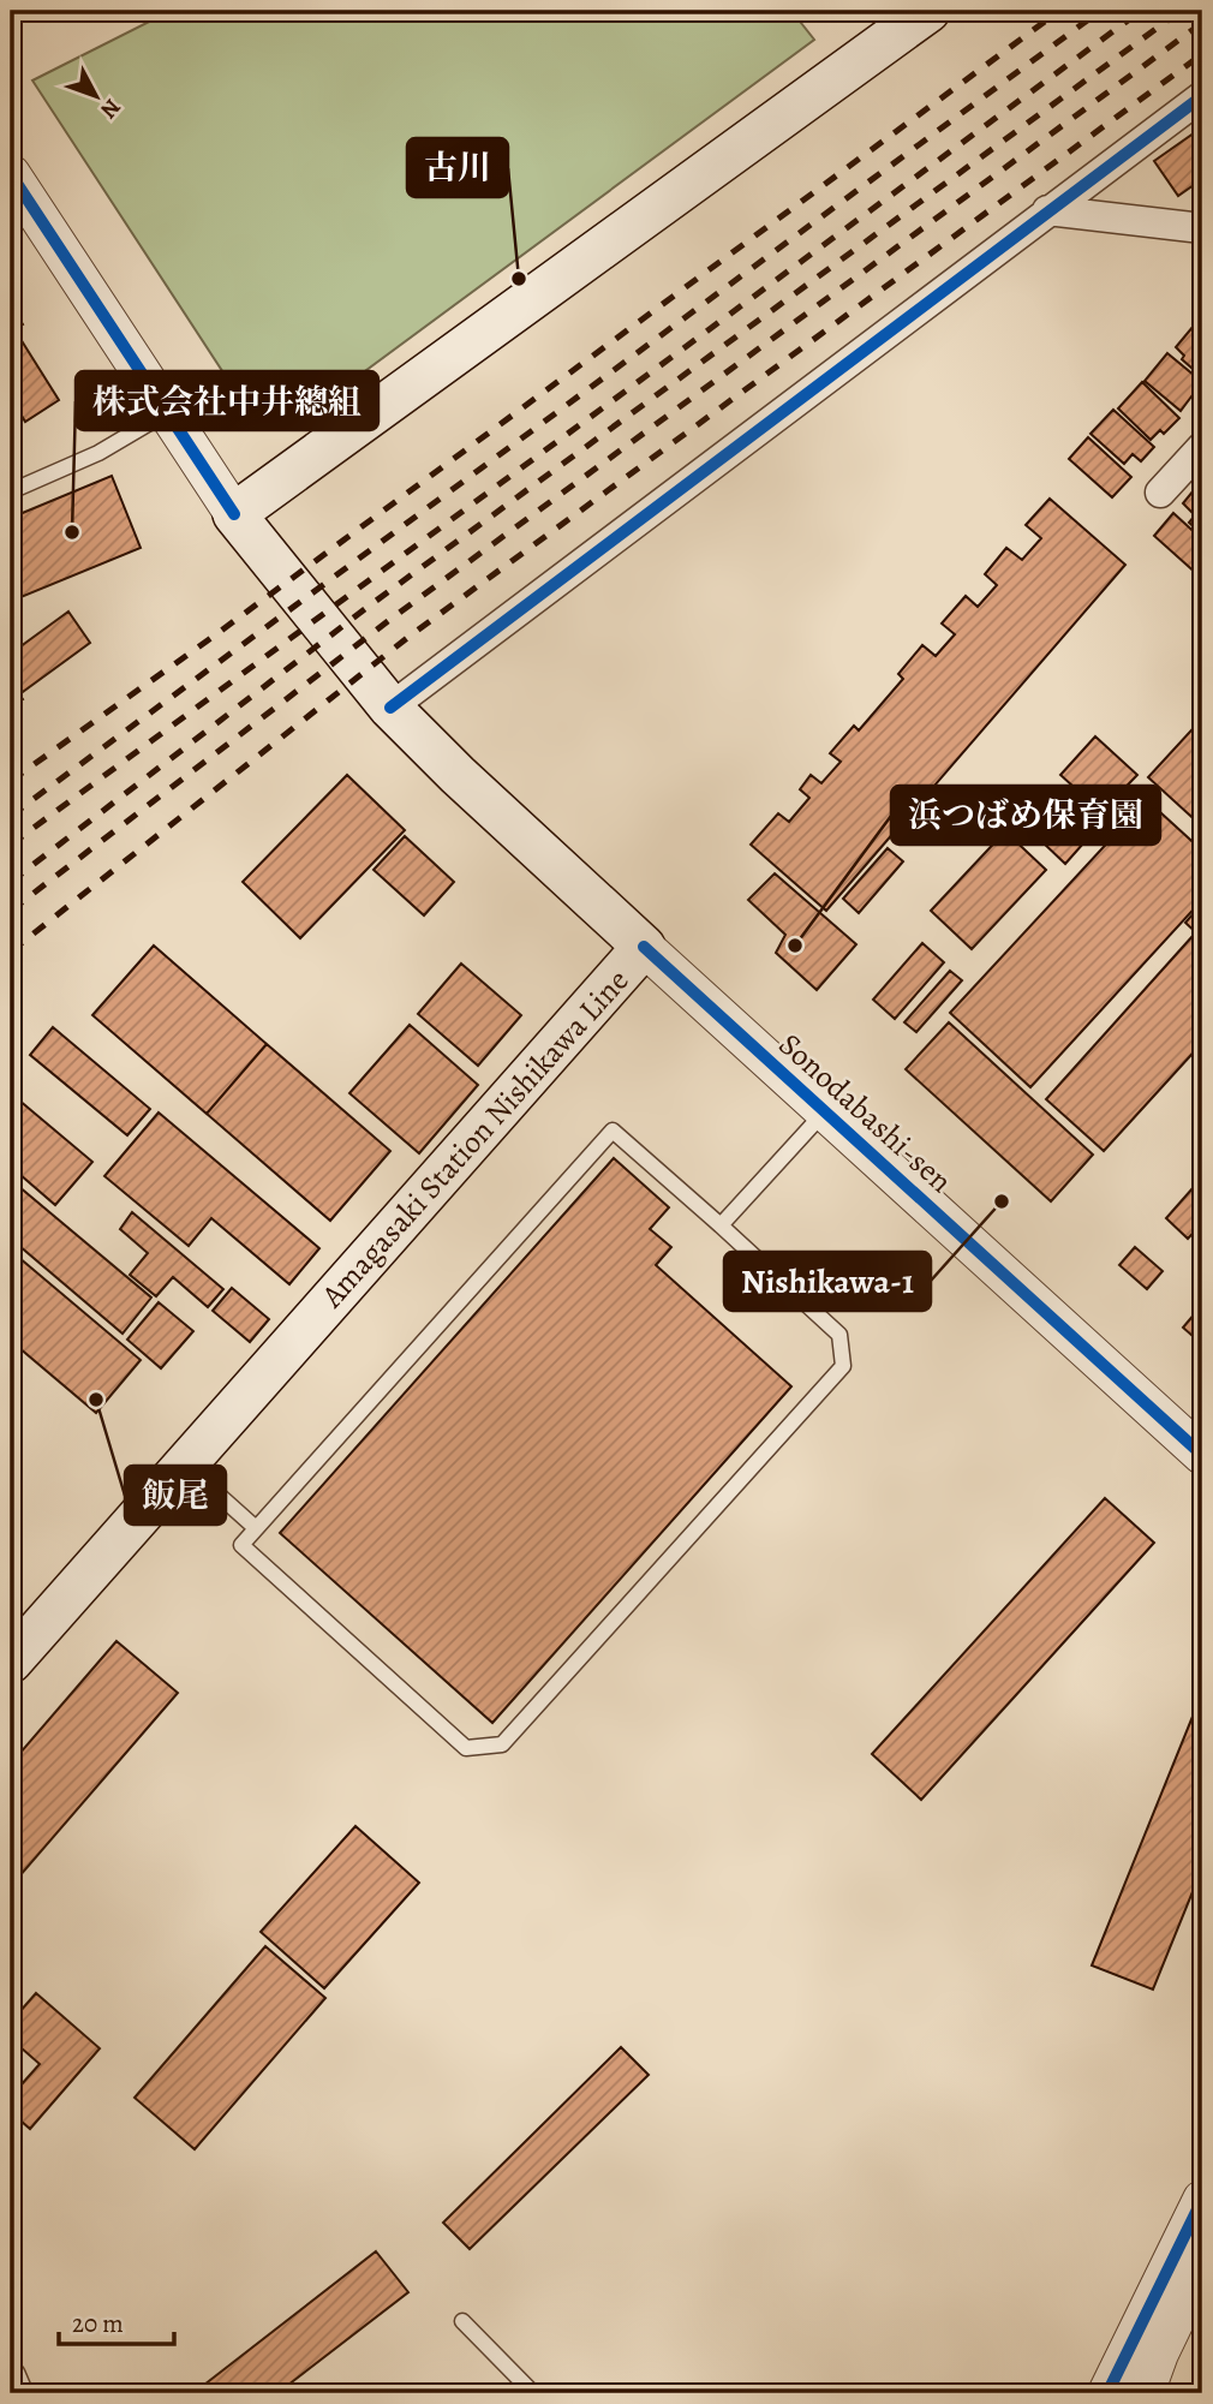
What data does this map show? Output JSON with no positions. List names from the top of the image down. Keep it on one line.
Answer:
{"streets":{"main road":["Amagasaki Station Nishikawa Line"],"street":["Sonodabashi-sen"]},"crossings":[["Sonodabashi-sen","Amagasaki Station Nishikawa Line"]],"places":["古川","株式会社中井總組","浜つばめ保育園","Nishikawa-1","飯尾"],"scale_bar":"20 m","north":"bottom right"}
